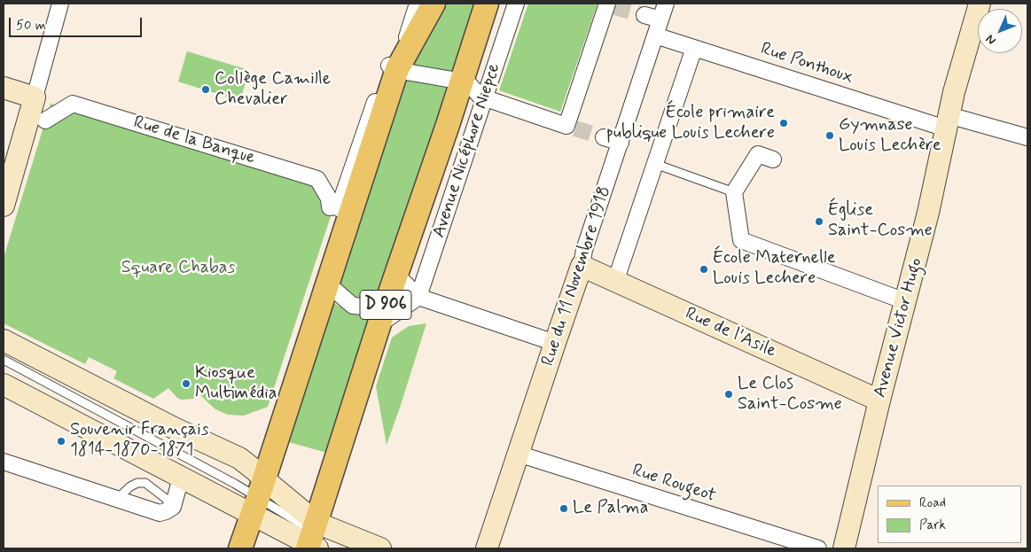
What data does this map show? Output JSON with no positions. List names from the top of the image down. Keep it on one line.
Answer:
{"streets":{"main road":["Avenue Nicéphore Niepce","D 906"],"street":["Rue Ponthoux","Rue de la Banque","Rue du 11 Novembre 1918","Avenue Victor Hugo","Rue de l'Asile","Rue Rougeot"]},"crossings":[["Rue Ponthoux","Rue du 11 Novembre 1918"],["Rue Ponthoux","Avenue Victor Hugo"],["Rue du 11 Novembre 1918","Rue de l'Asile"],["Rue du 11 Novembre 1918","Rue Rougeot"],["Avenue Victor Hugo","Rue de l'Asile"]],"parks":["Square Chabas"],"places":["Collège Camille Chevalier","École primaire publique Louis Lechere","Gymnase Louis Lechère","Église Saint-Cosme","École Maternelle Louis Lechere","Kiosque Multimédia","Le Clos Saint-Cosme","Souvenir Français 1814-1870-1871","Le Palma"],"legend":["Road","Park"],"scale_bar":"50 m","north":"bottom left"}
